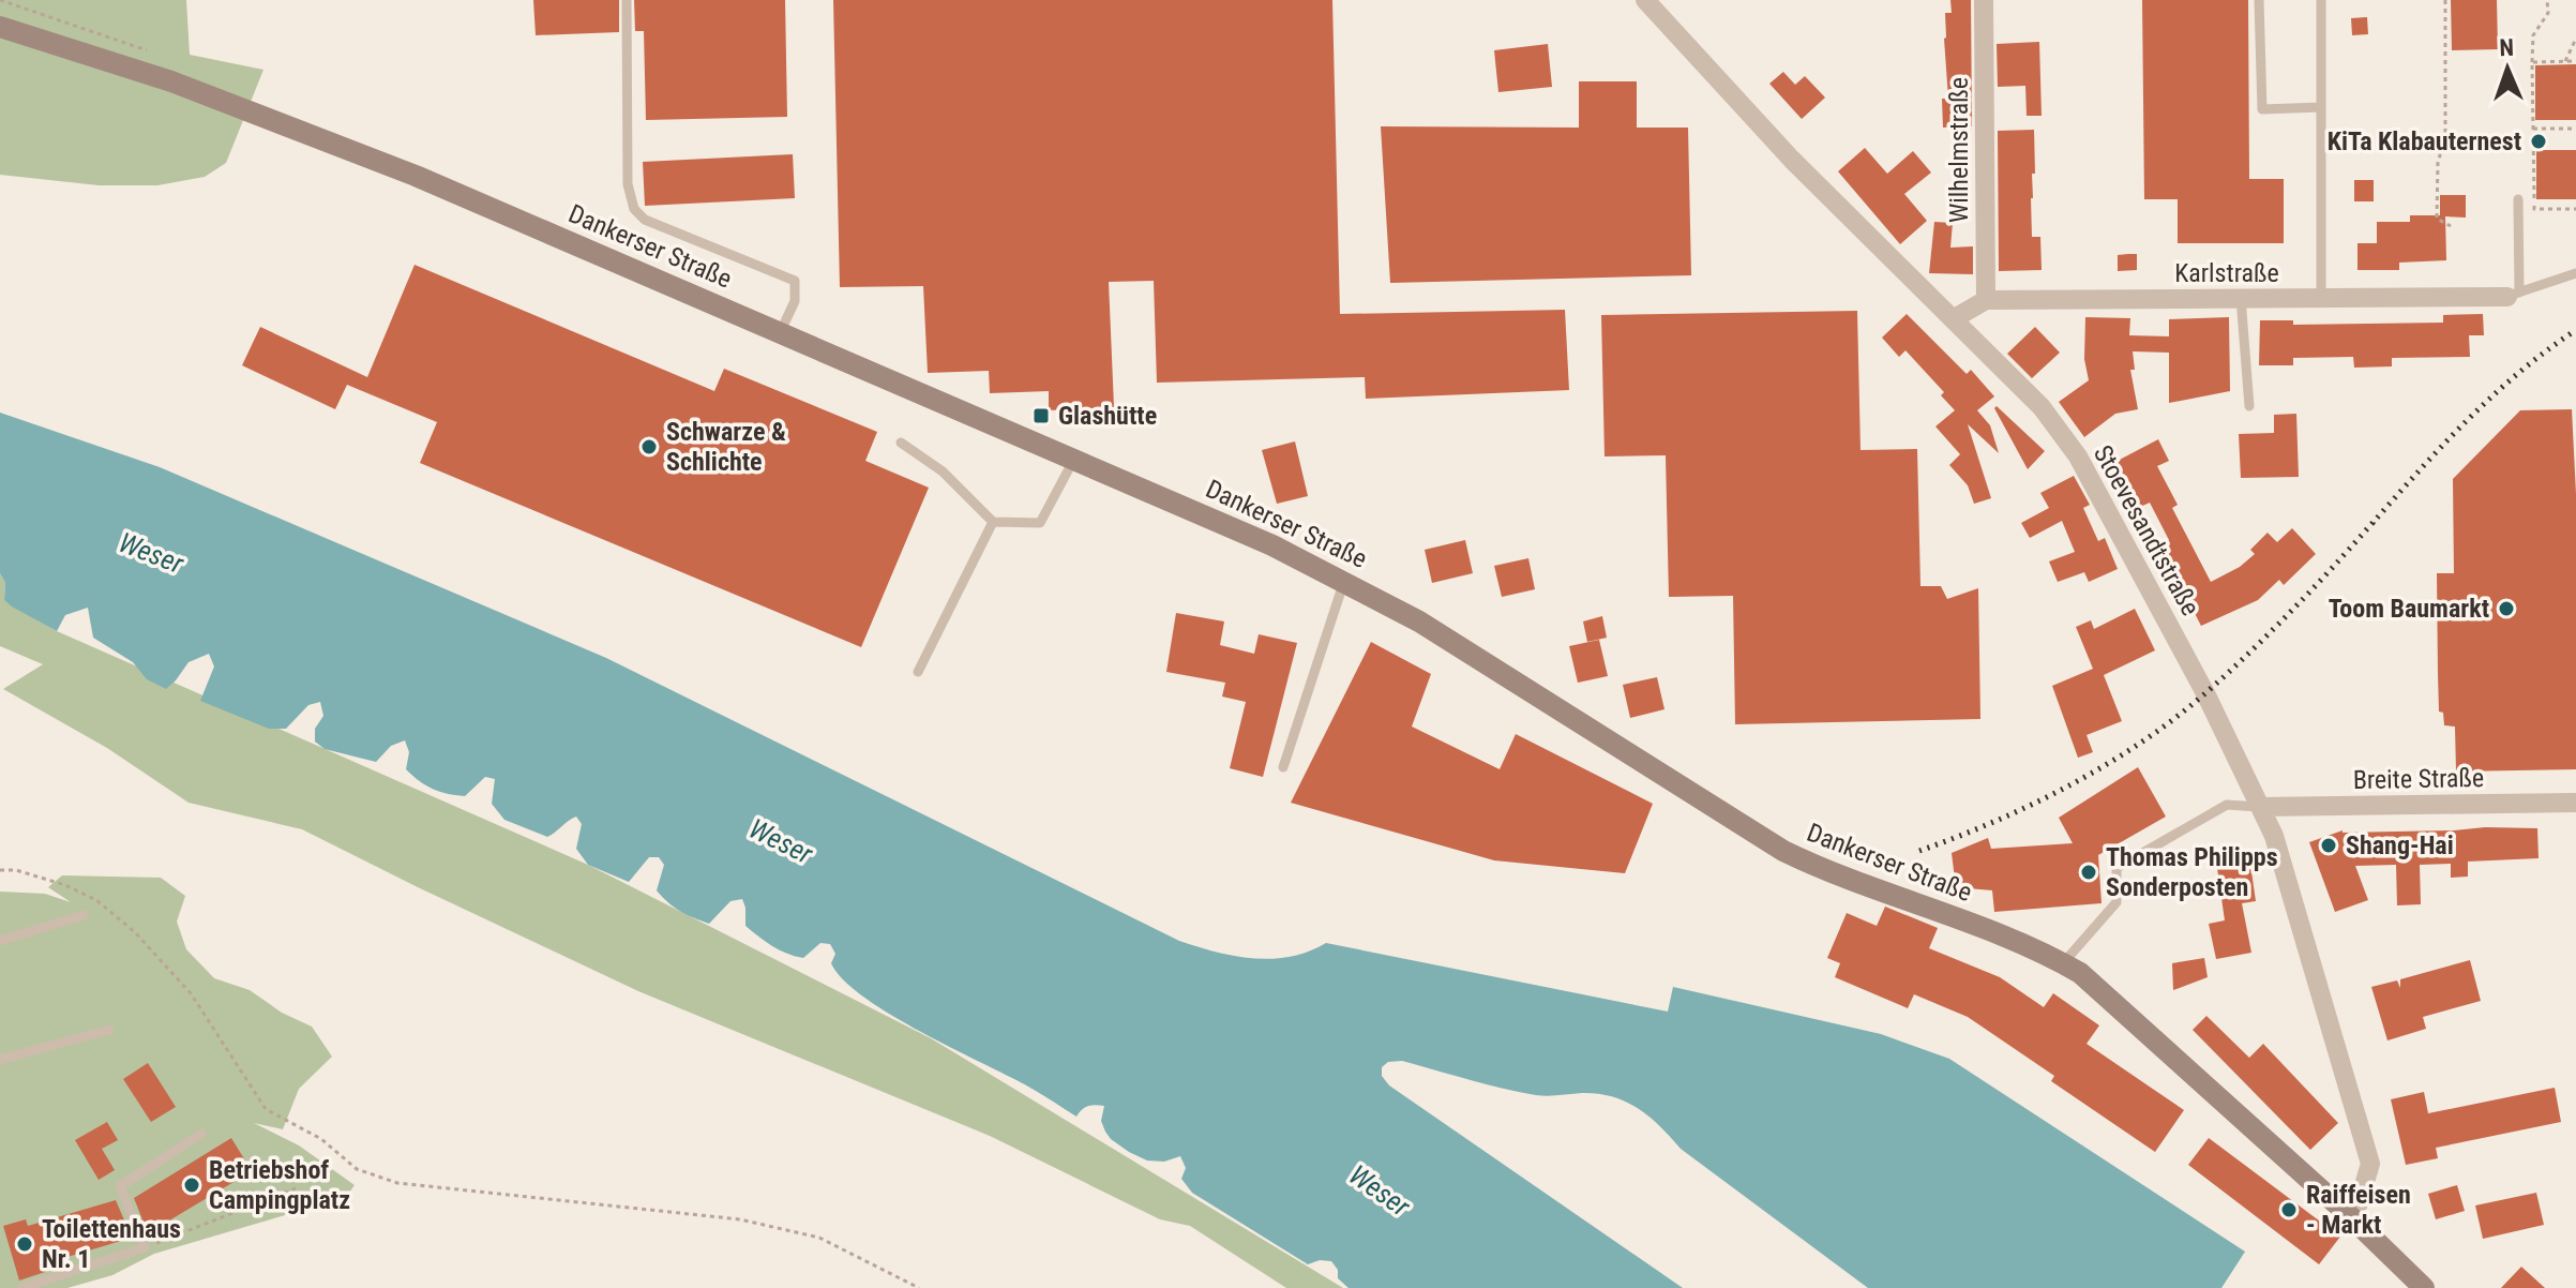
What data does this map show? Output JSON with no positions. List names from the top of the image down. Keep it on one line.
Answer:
{"streets":{"main road":["Dankerser Straße"],"street":["Wilhelmstraße","Karlstraße","Stoevesandtstraße","Breite Straße"]},"crossings":[["Wilhelmstraße","Karlstraße"],["Dankerser Straße","Stoevesandtstraße"],["Karlstraße","Stoevesandtstraße"],["Stoevesandtstraße","Breite Straße"]],"water":["Weser"],"places":{"other":["KiTa Klabauternest","Schwarze & Schlichte","Toom Baumarkt","Shang-Hai","Thomas Philipps Sonderposten","Betriebshof Campingplatz","Raiffeisen - Markt","Toilettenhaus Nr. 1"],"transit":["Glashütte"]},"north":"top"}
